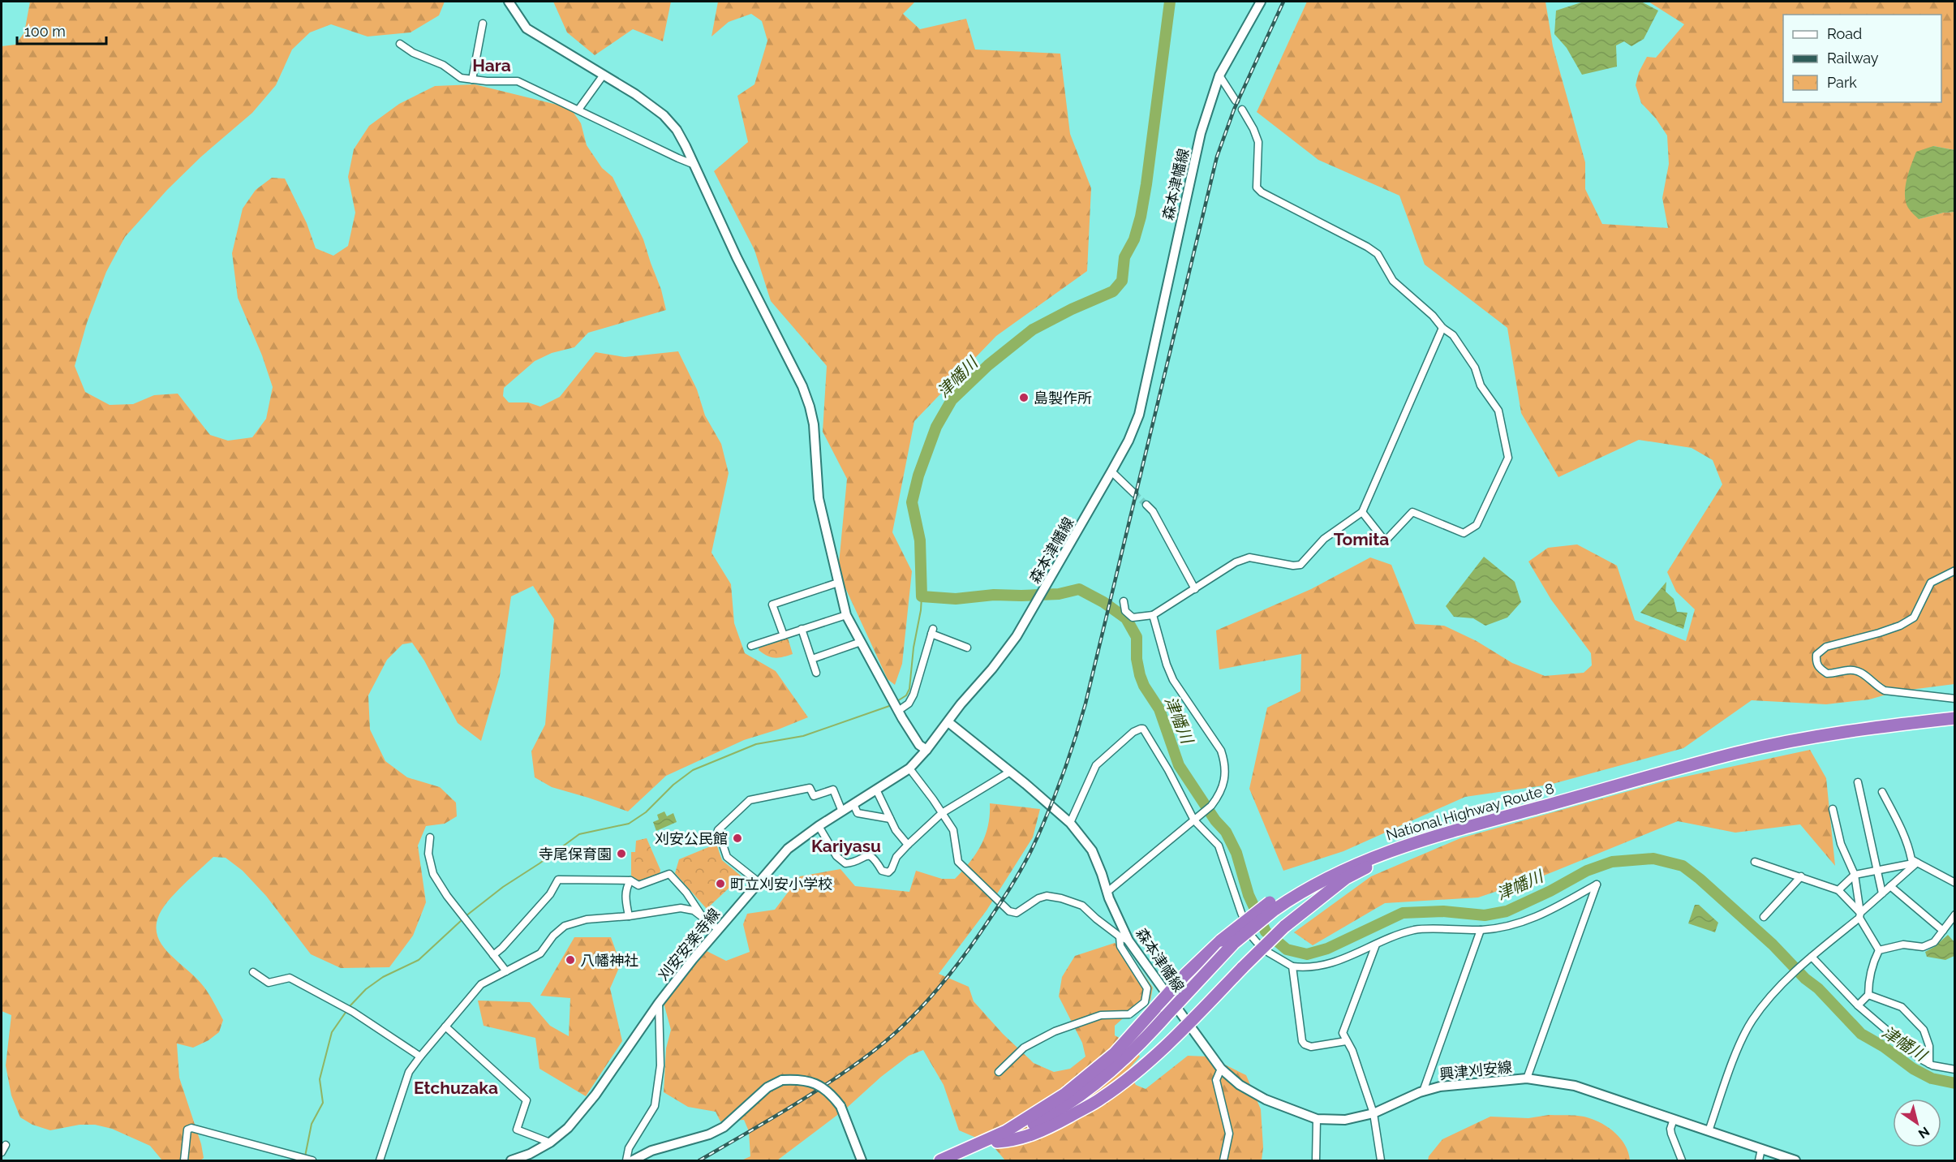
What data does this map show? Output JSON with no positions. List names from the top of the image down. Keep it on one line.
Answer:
{"streets":{"highway":["National Highway Route 8"],"main road":["森本津幡線","刈安安楽寺線","興津刈安線"]},"crossings":[["森本津幡線","刈安安楽寺線"],["森本津幡線","興津刈安線"]],"districts":["Hara","Tomita","Kariyasu","Etchuzaka"],"water":["津幡川"],"places":["島製作所","刈安公民館","寺尾保育園","町立刈安小学校","八幡神社"],"legend":["Road","Railway","Park"],"scale_bar":"100 m","north":"bottom right"}
